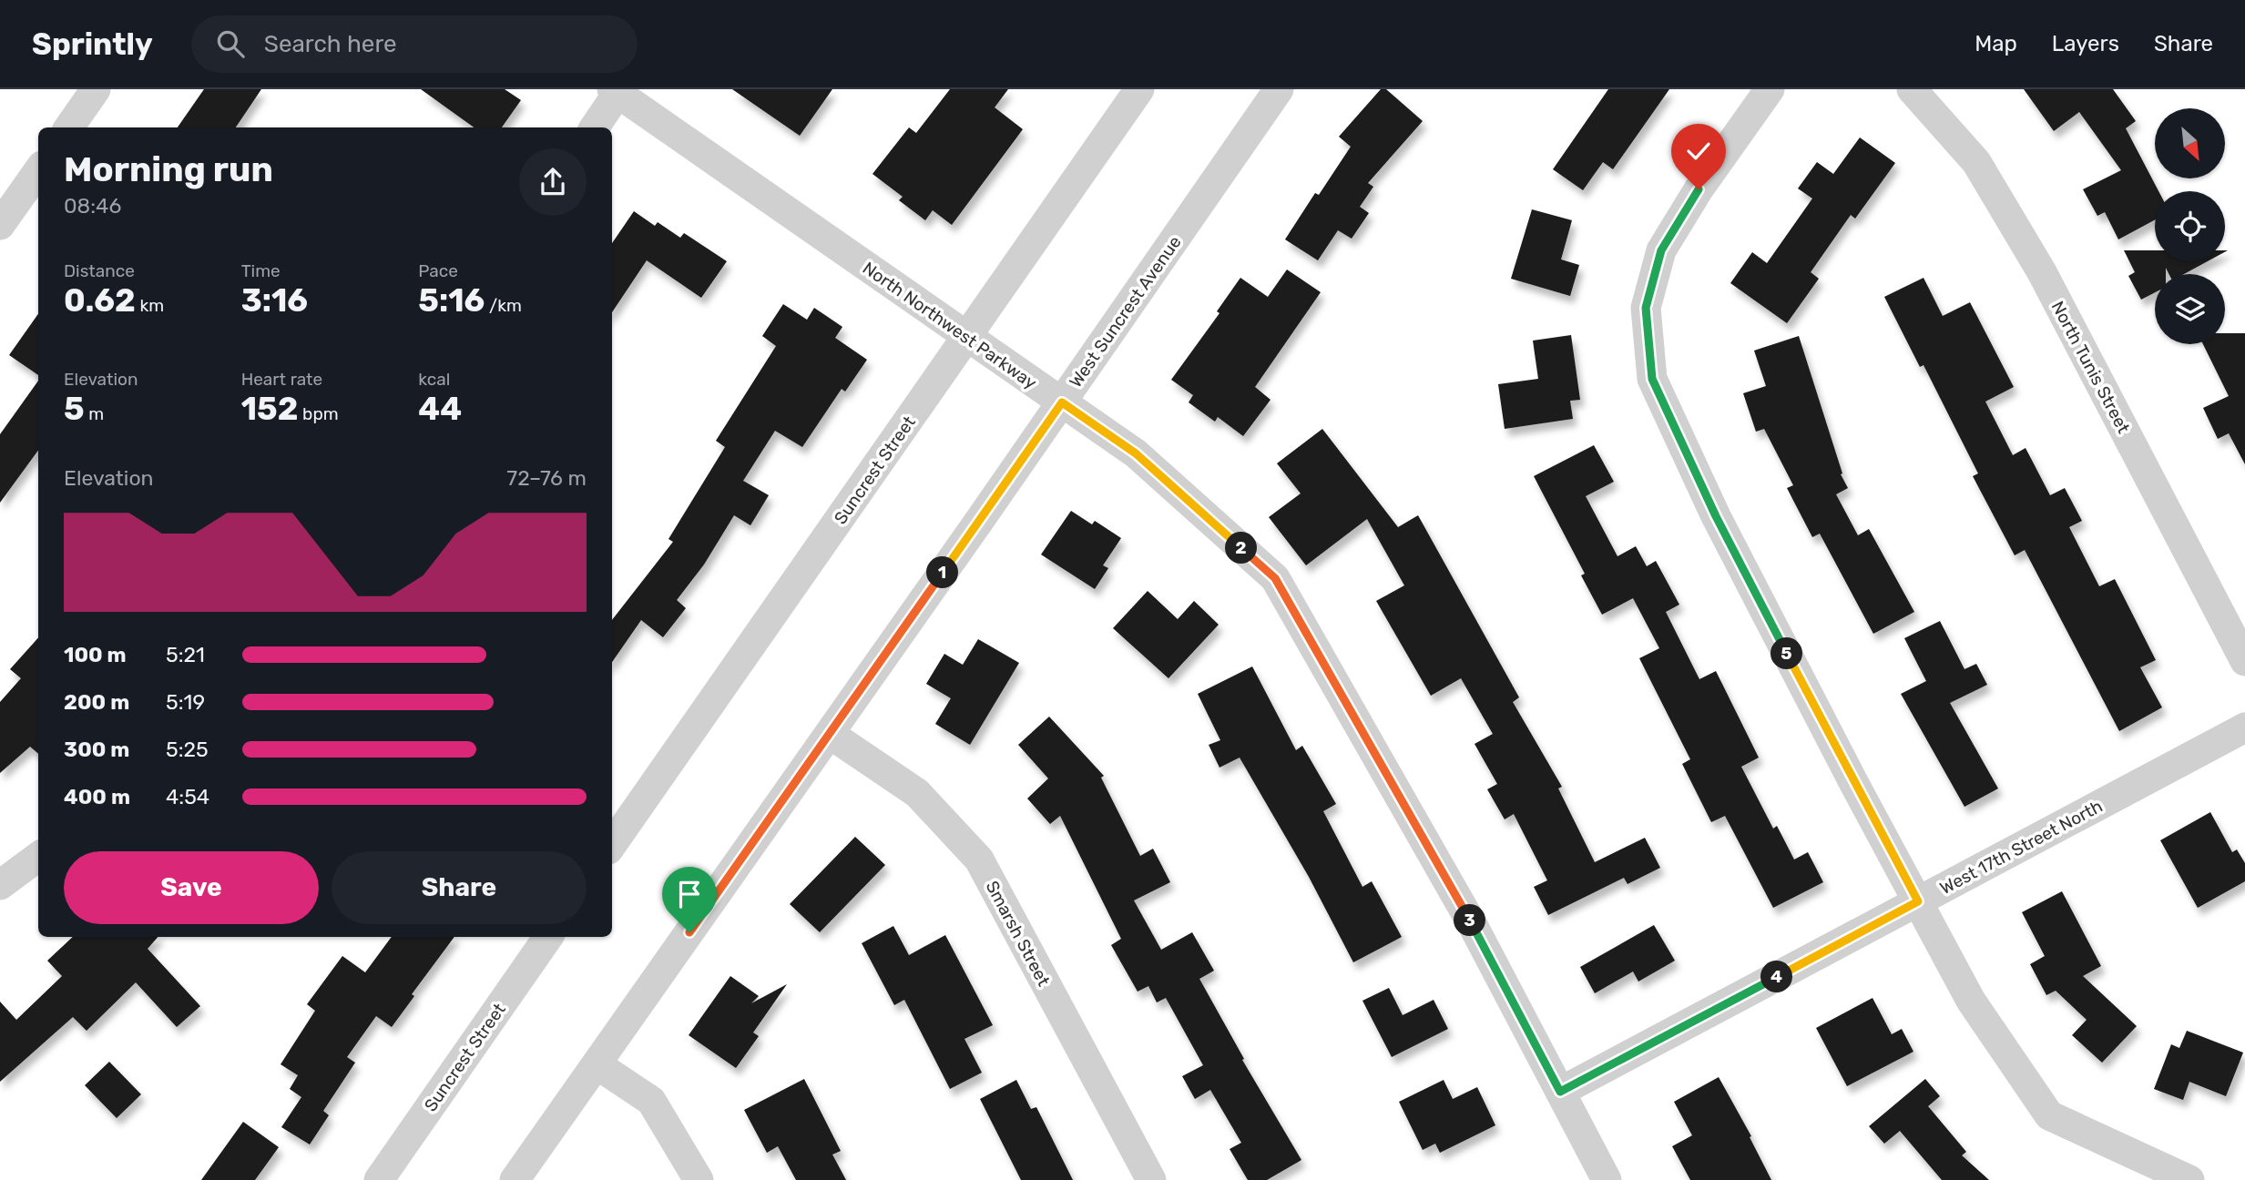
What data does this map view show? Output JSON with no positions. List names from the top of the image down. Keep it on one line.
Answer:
{"streets":{"street":["West Suncrest Avenue","North Northwest Parkway","North Tunis Street","Suncrest Street","West 17th Street North","Smarsh Street"]},"crossings":[["West Suncrest Avenue","North Northwest Parkway"],["West Suncrest Avenue","Smarsh Street"],["North Northwest Parkway","Suncrest Street"],["North Northwest Parkway","West 17th Street North"]],"north":"bottom right","page":{"header":"Sprintly","search":"Search here","nav":["Map","Layers","Share"],"heading":["Morning run","08:46"],"stats":[["Distance","0.62 km"],["Time","3:16"],["Pace","5:16 /km"],["Elevation","5 m"],["Heart rate","152 bpm"],["kcal","44"]],"chart":["Elevation","72–76 m"],"pins":["2","1","5","3","4"],"list":[{"name":"100 m","note":"5:21"},{"name":"200 m","note":"5:19"},{"name":"300 m","note":"5:25"},{"name":"400 m","note":"4:54"}],"buttons":["Save","Share"]}}
